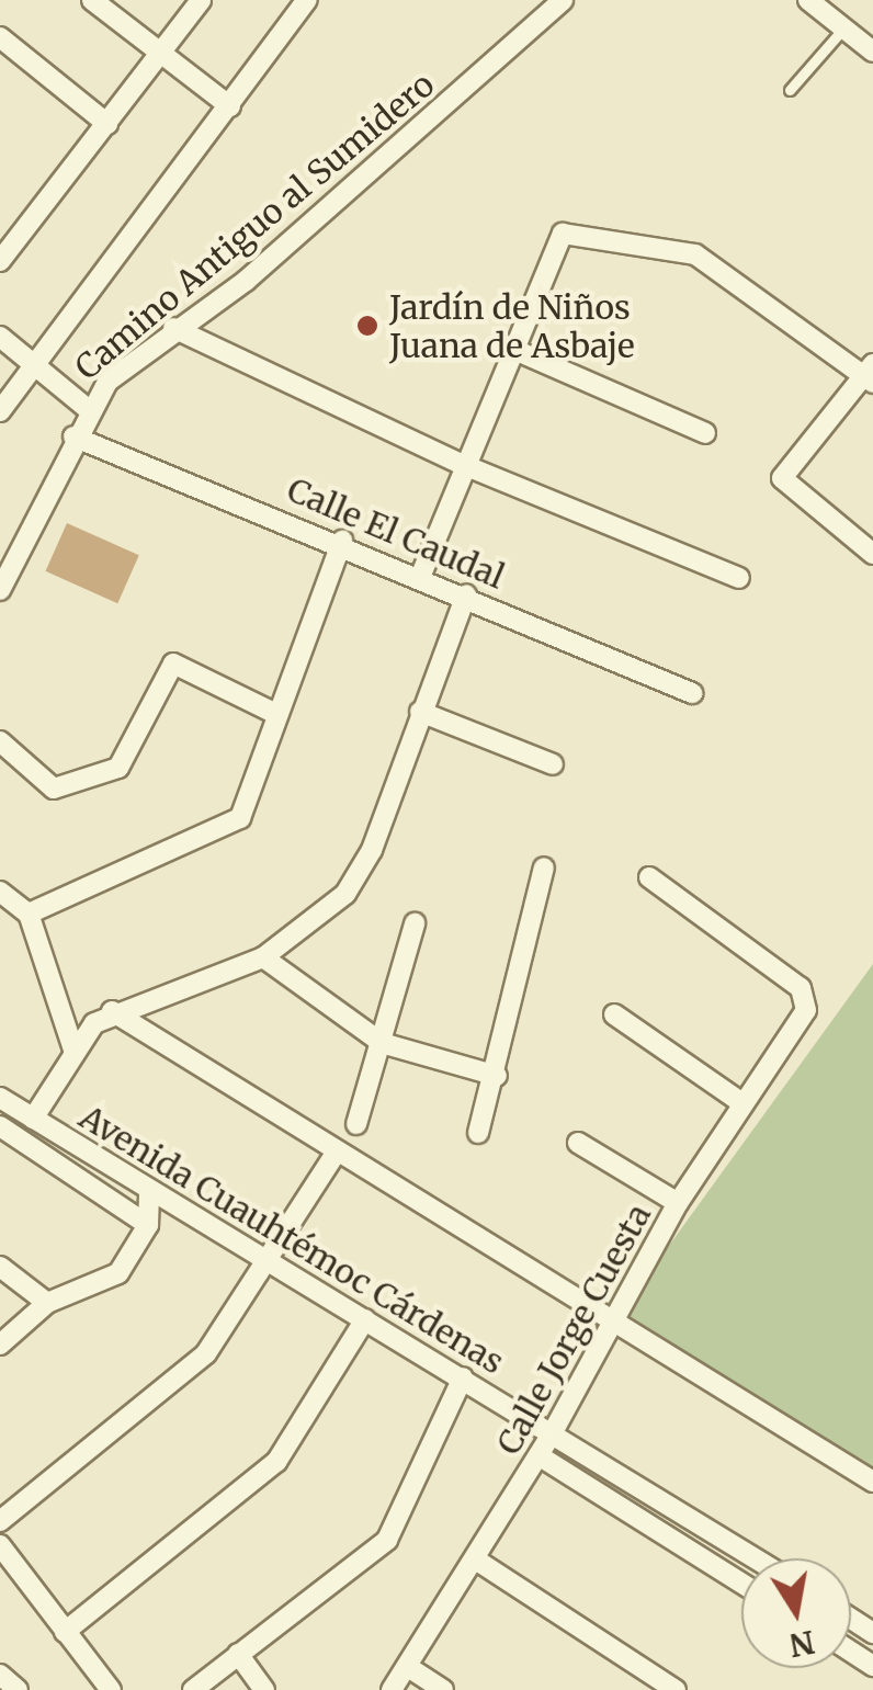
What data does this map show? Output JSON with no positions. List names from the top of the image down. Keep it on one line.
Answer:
{"streets":{"street":["Camino Antiguo al Sumidero","Calle El Caudal","Avenida Cuauhtémoc Cárdenas","Calle Jorge Cuesta"]},"crossings":[["Camino Antiguo al Sumidero","Calle El Caudal"],["Avenida Cuauhtémoc Cárdenas","Calle Jorge Cuesta"]],"places":["Jardín de Niños Juana de Asbaje"],"north":"bottom"}
